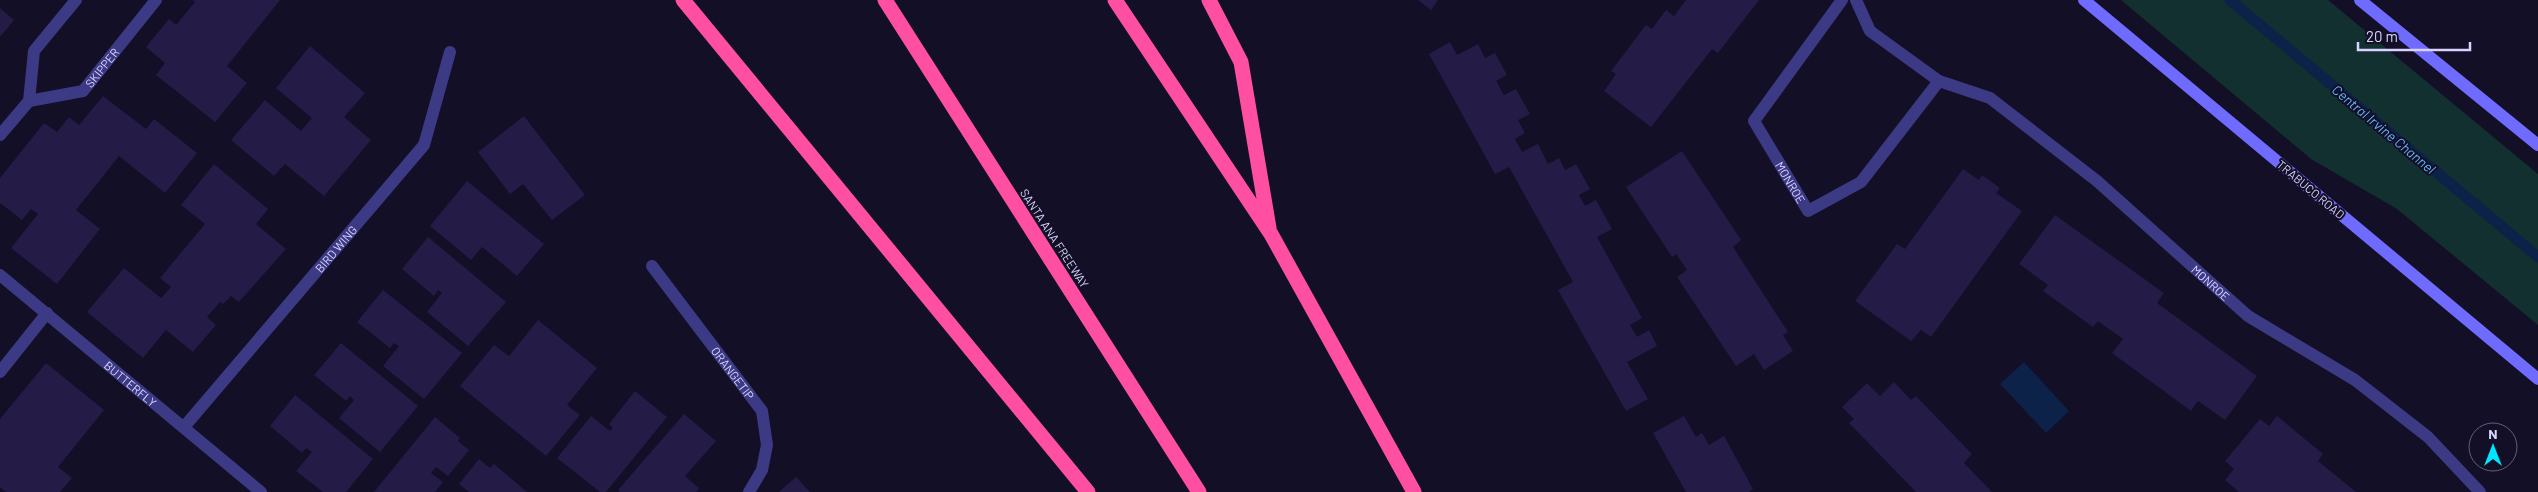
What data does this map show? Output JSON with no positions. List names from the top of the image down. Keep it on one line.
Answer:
{"streets":{"highway":["SANTA ANA FREEWAY"],"main road":["TRABUCO ROAD"],"street":["SKIPPER","MONROE","BIRD WING","ORANGETIP","BUTTERFLY"]},"crossings":[["BIRD WING","BUTTERFLY"]],"water":["Central Irvine Channel"],"scale_bar":"20 m","north":"top"}
